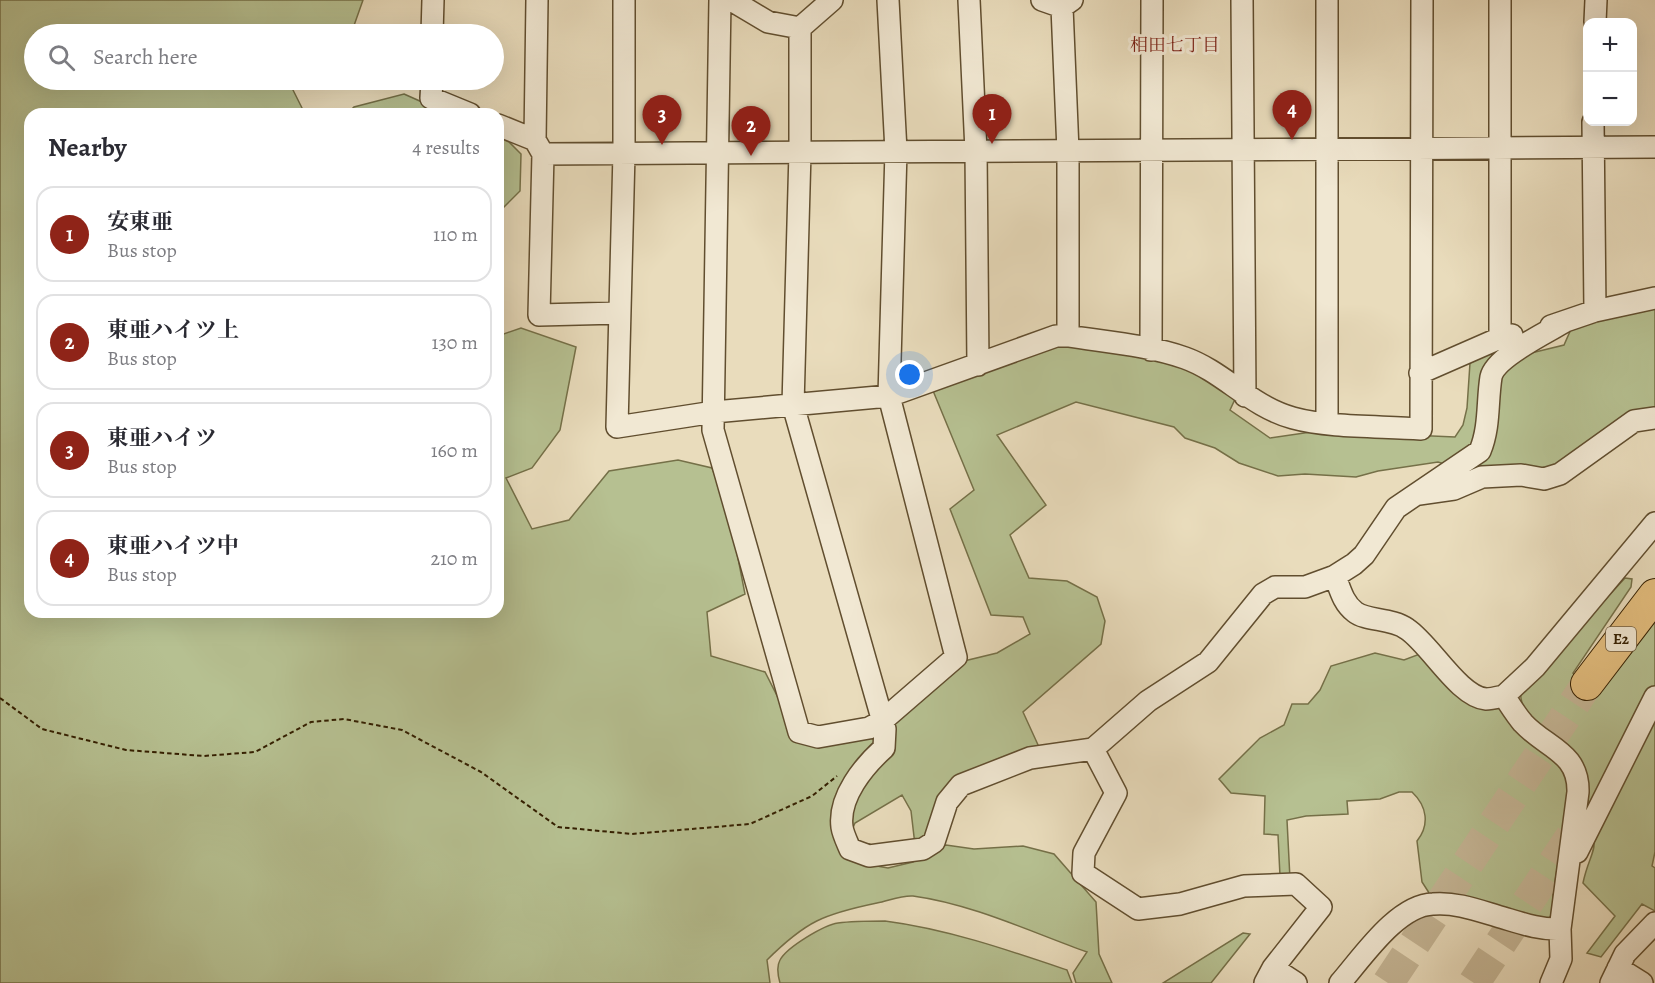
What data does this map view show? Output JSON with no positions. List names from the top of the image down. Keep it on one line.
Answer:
{"streets":{"highway":["E2"]},"districts":["相田七丁目"],"page":{"map_buttons":["+","−"],"search":"Search here","pins":["4","1","3","2"],"heading":["Nearby","4 results"],"list":[{"mark":"1","name":"安東亜","note":"Bus stop","value":"110 m"},{"mark":"2","name":"東亜ハイツ上","note":"Bus stop","value":"130 m"},{"mark":"3","name":"東亜ハイツ","note":"Bus stop","value":"160 m"},{"mark":"4","name":"東亜ハイツ中","note":"Bus stop","value":"210 m"}]}}
